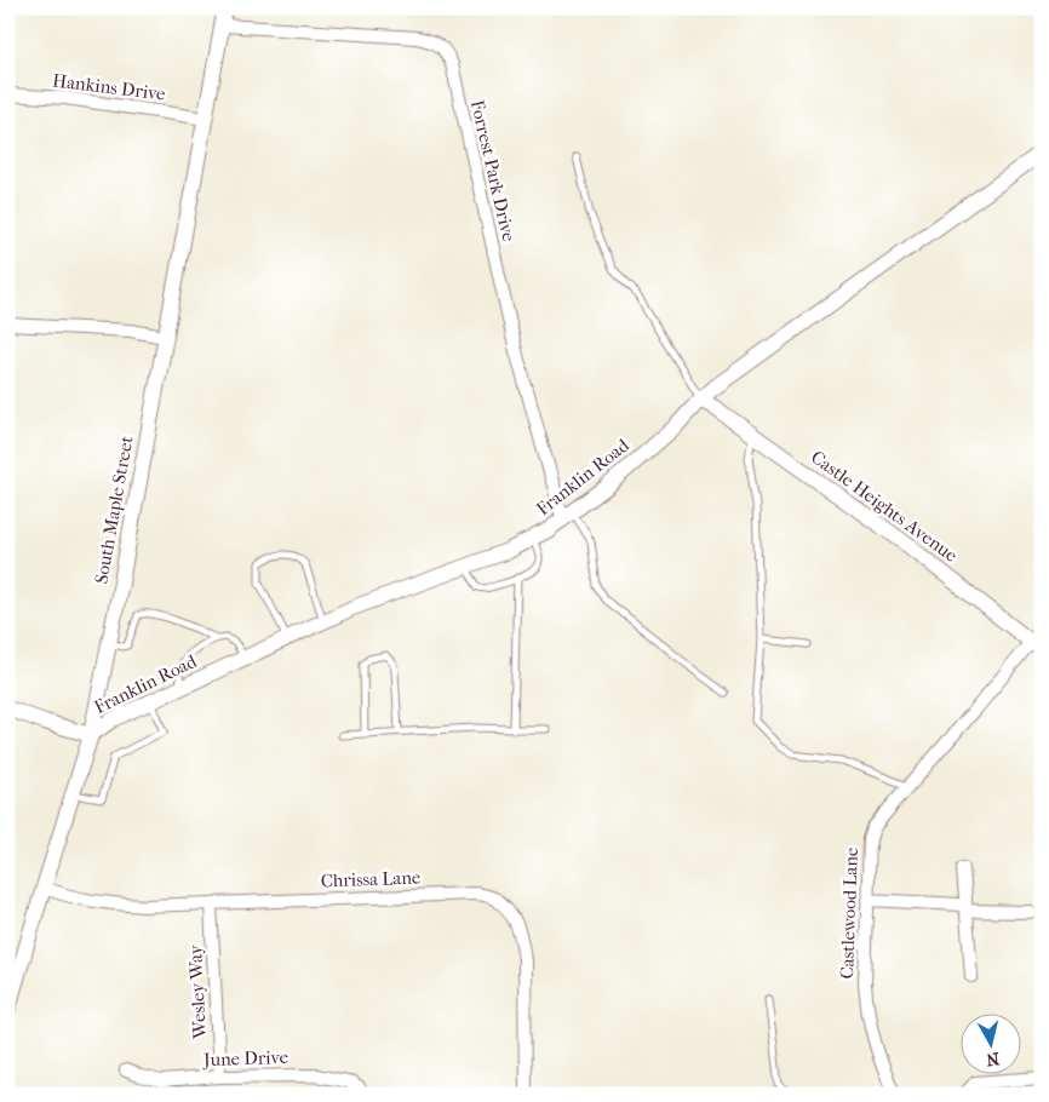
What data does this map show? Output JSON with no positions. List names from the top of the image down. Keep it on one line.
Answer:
{"streets":{"street":["Hankins Drive","Forrest Park Drive","Franklin Road","Castle Heights Avenue","South Maple Street","Chrissa Lane","Castlewood Lane","Wesley Way","June Drive"]},"crossings":[["Hankins Drive","South Maple Street"],["Forrest Park Drive","Franklin Road"],["Forrest Park Drive","South Maple Street"],["Franklin Road","Castle Heights Avenue"],["Franklin Road","South Maple Street"],["Castle Heights Avenue","Castlewood Lane"],["South Maple Street","Chrissa Lane"],["Chrissa Lane","Wesley Way"],["Wesley Way","June Drive"]],"north":"bottom"}
